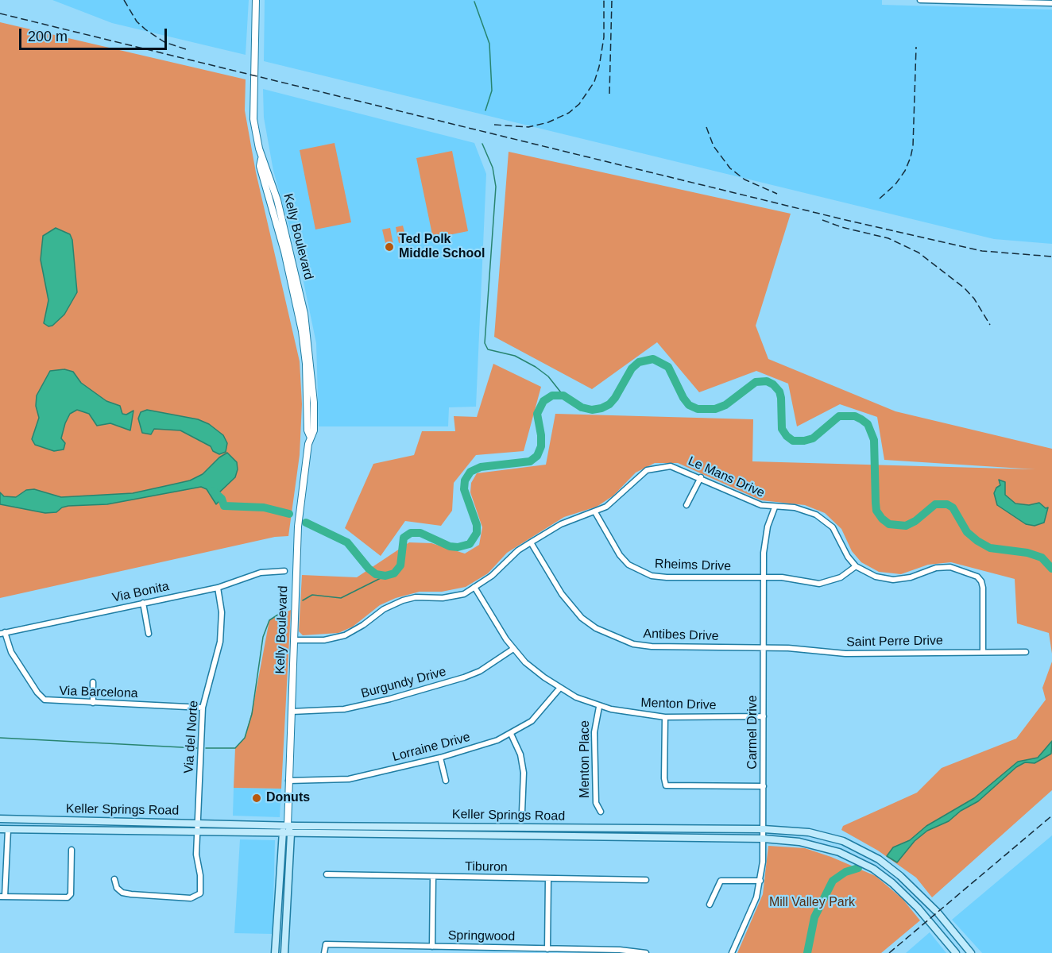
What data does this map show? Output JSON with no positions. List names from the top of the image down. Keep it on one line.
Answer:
{"streets":{"main road":["Kelly Boulevard","Keller Springs Road"],"street":["Le Mans Drive","Rheims Drive","Via Bonita","Antibes Drive","Saint Perre Drive","Burgundy Drive","Via Barcelona","Menton Drive","Carmel Drive","Via del Norte","Lorraine Drive","Menton Place","Tiburon","Springwood"]},"crossings":[["Kelly Boulevard","Le Mans Drive"],["Kelly Boulevard","Burgundy Drive"],["Kelly Boulevard","Lorraine Drive"],["Kelly Boulevard","Keller Springs Road"],["Le Mans Drive","Rheims Drive"],["Le Mans Drive","Antibes Drive"],["Le Mans Drive","Saint Perre Drive"],["Le Mans Drive","Menton Drive"],["Le Mans Drive","Carmel Drive"],["Rheims Drive","Carmel Drive"],["Via Bonita","Via Barcelona"],["Via Bonita","Via del Norte"],["Antibes Drive","Saint Perre Drive"],["Antibes Drive","Carmel Drive"],["Saint Perre Drive","Carmel Drive"],["Burgundy Drive","Menton Drive"],["Via Barcelona","Via del Norte"],["Menton Drive","Carmel Drive"],["Menton Drive","Lorraine Drive"],["Menton Drive","Menton Place"],["Carmel Drive","Keller Springs Road"],["Via del Norte","Keller Springs Road"]],"parks":["Mill Valley Park"],"places":["Ted Polk Middle School","Donuts"],"scale_bar":"200 m"}
